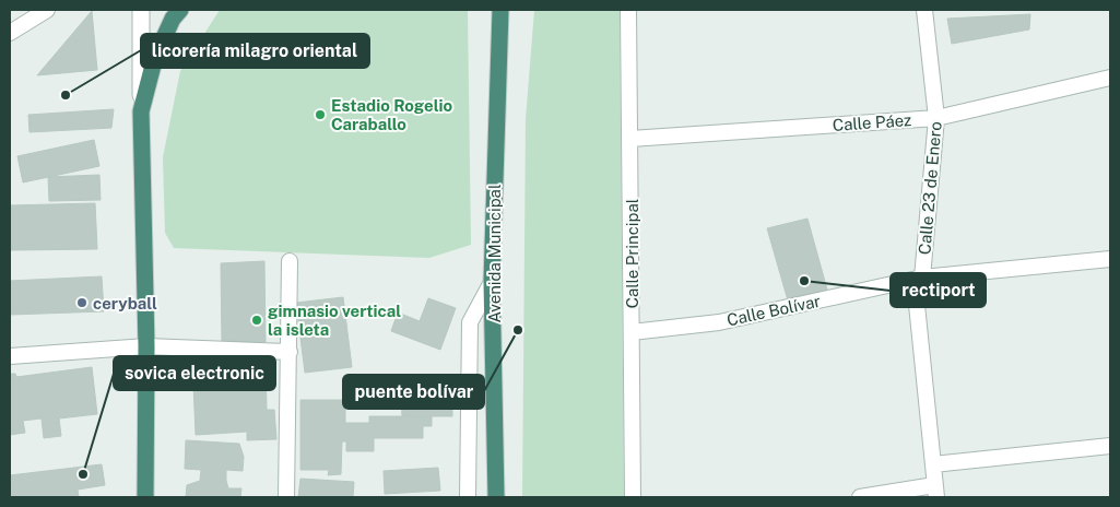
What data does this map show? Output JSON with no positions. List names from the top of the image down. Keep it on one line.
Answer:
{"streets":{"highway":["Avenida Municipal"],"street":["Calle Páez","Calle 23 de Enero","Calle Principal","Calle Bolívar"]},"crossings":[["Calle Páez","Calle 23 de Enero"],["Calle Páez","Calle Principal"],["Calle 23 de Enero","Calle Bolívar"],["Calle Principal","Calle Bolívar"]],"places":["licorería milagro oriental","Estadio Rogelio Caraballo","rectiport","ceryball","gimnasio vertical la isleta","puente bolívar","sovica electronic"]}
